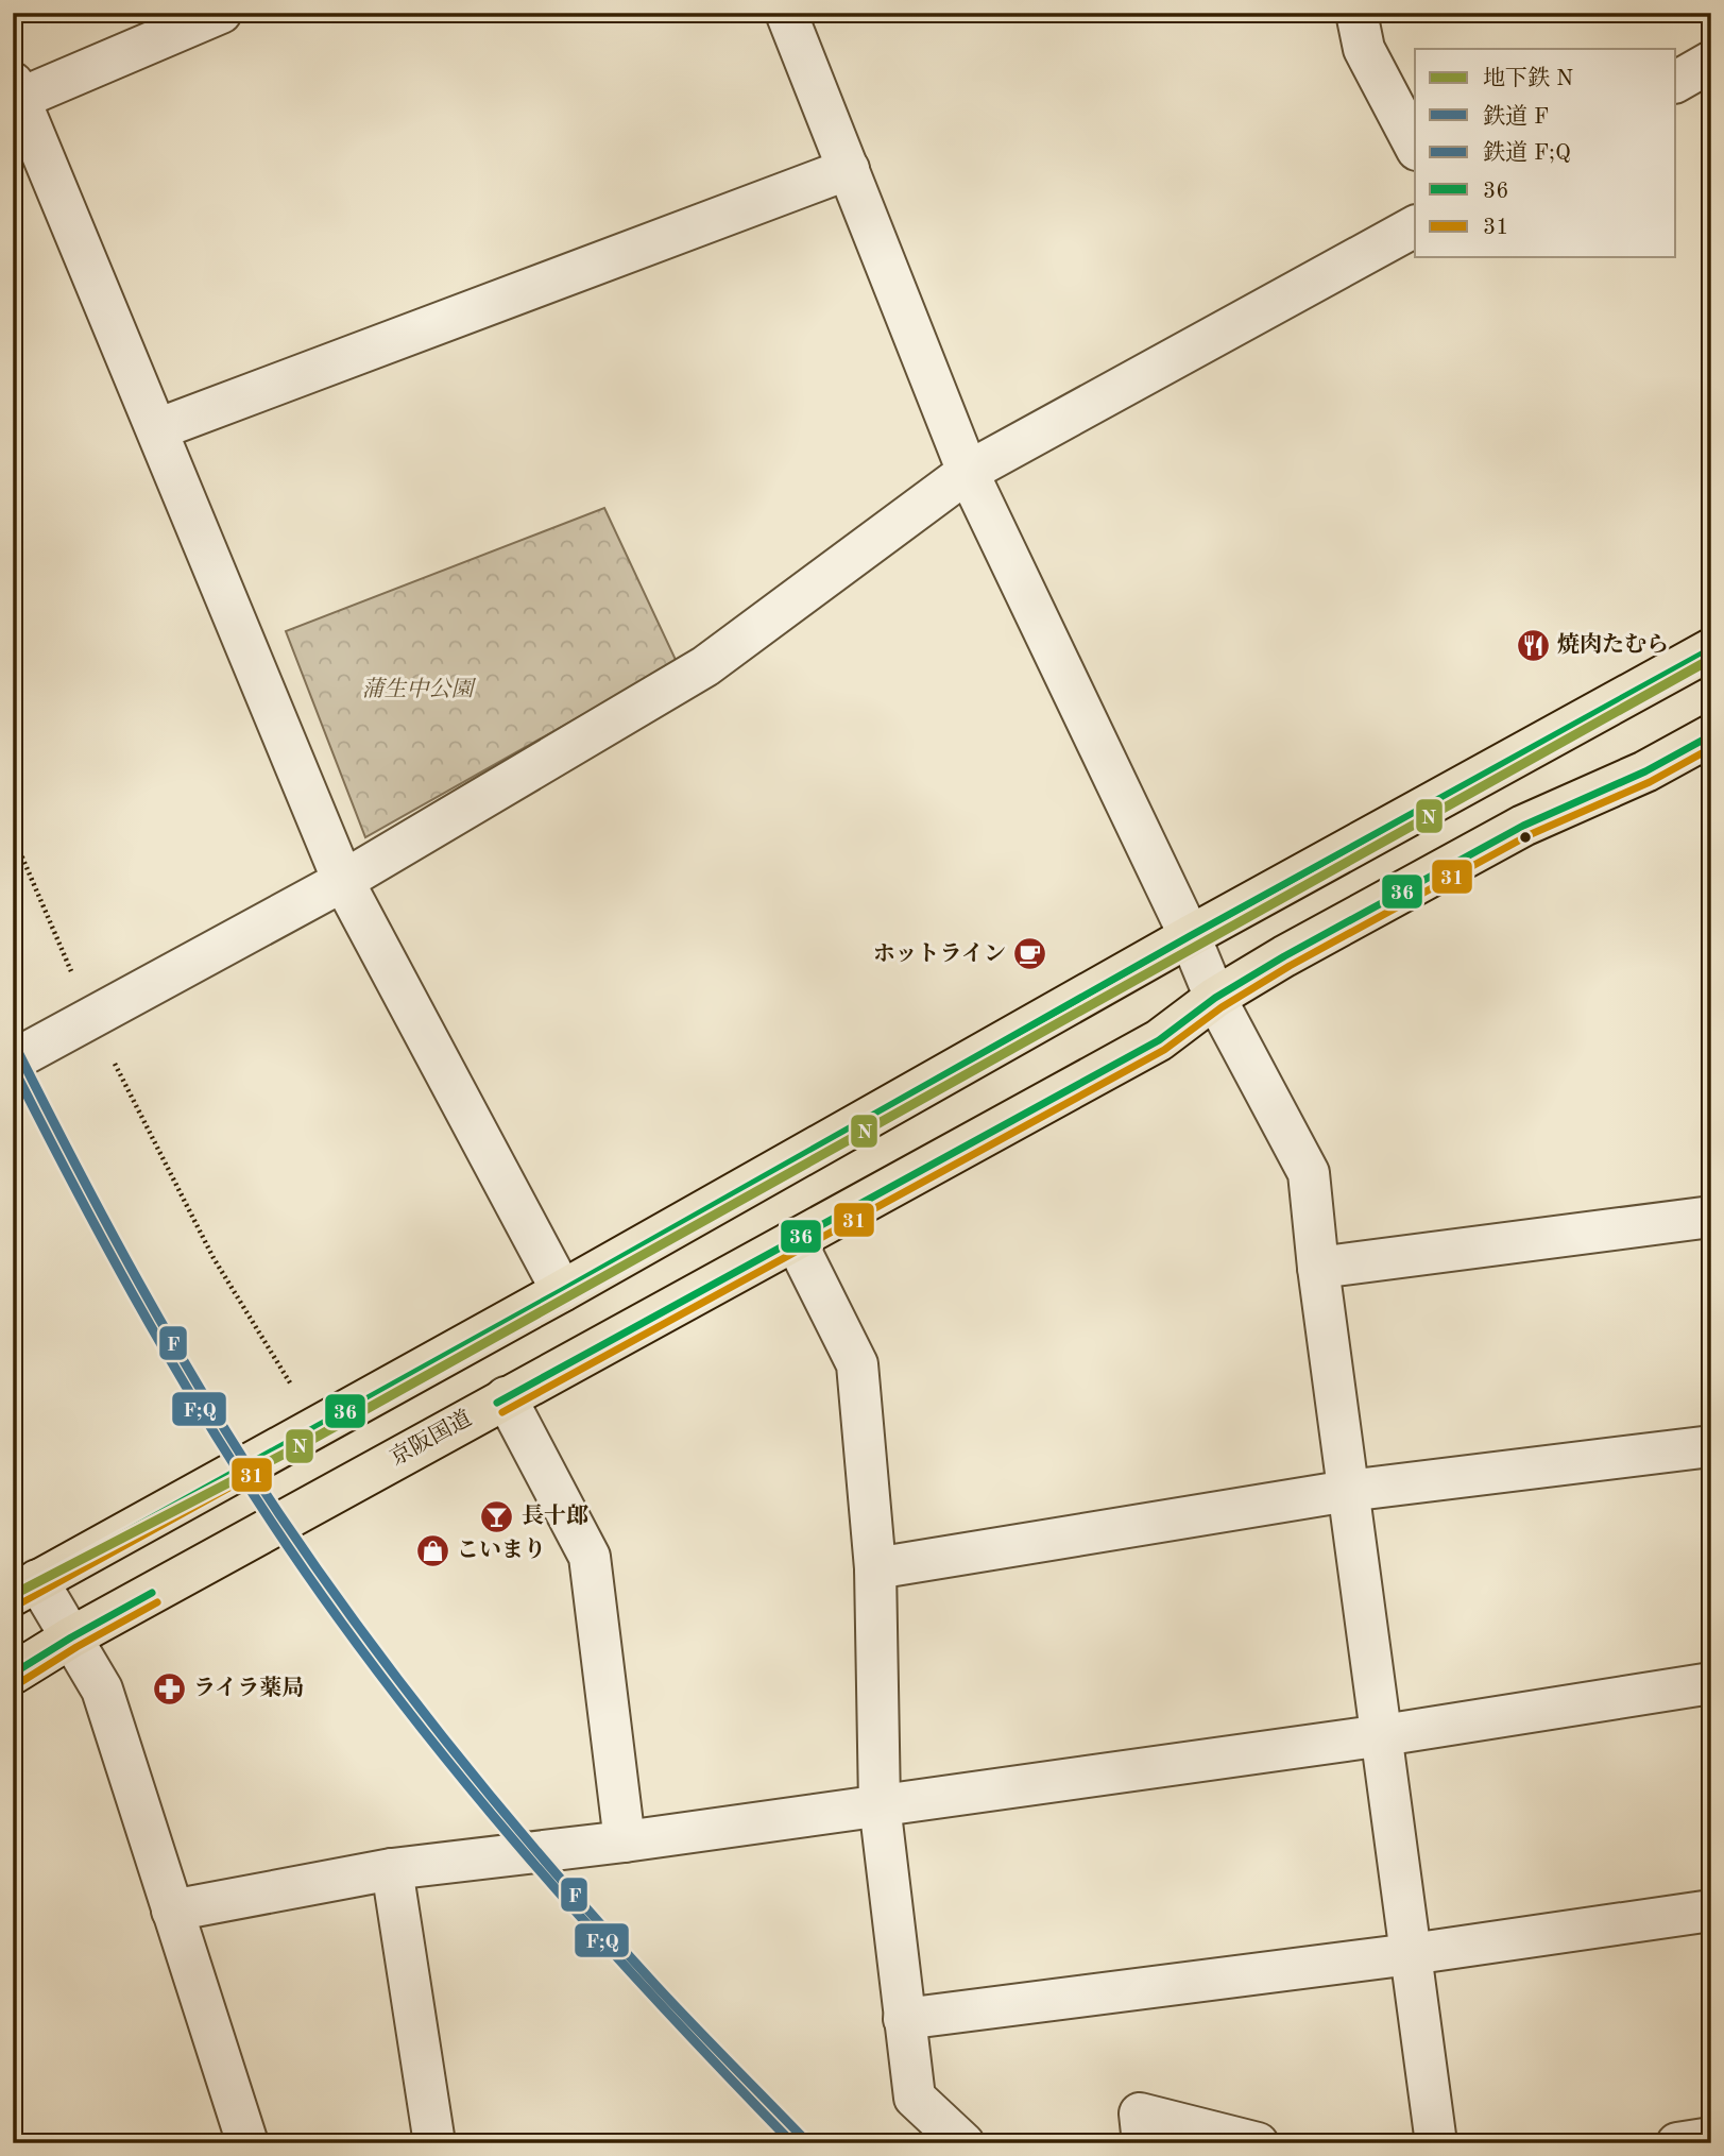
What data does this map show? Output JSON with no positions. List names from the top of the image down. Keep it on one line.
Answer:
{"streets":{"highway":["京阪国道"]},"parks":["蒲生中公園"],"places":{"restaurant":["焼肉たむら"],"cafe":["ホットライン"],"bar":["長十郎"],"shop":["こいまり"],"pharmacy":["ライラ薬局"]},"lines":["transit line 36","metro line N","transit line 31","rail line F","rail line F;Q"],"legend":["地下鉄 N","鉄道 F","鉄道 F;Q","36","31"]}
